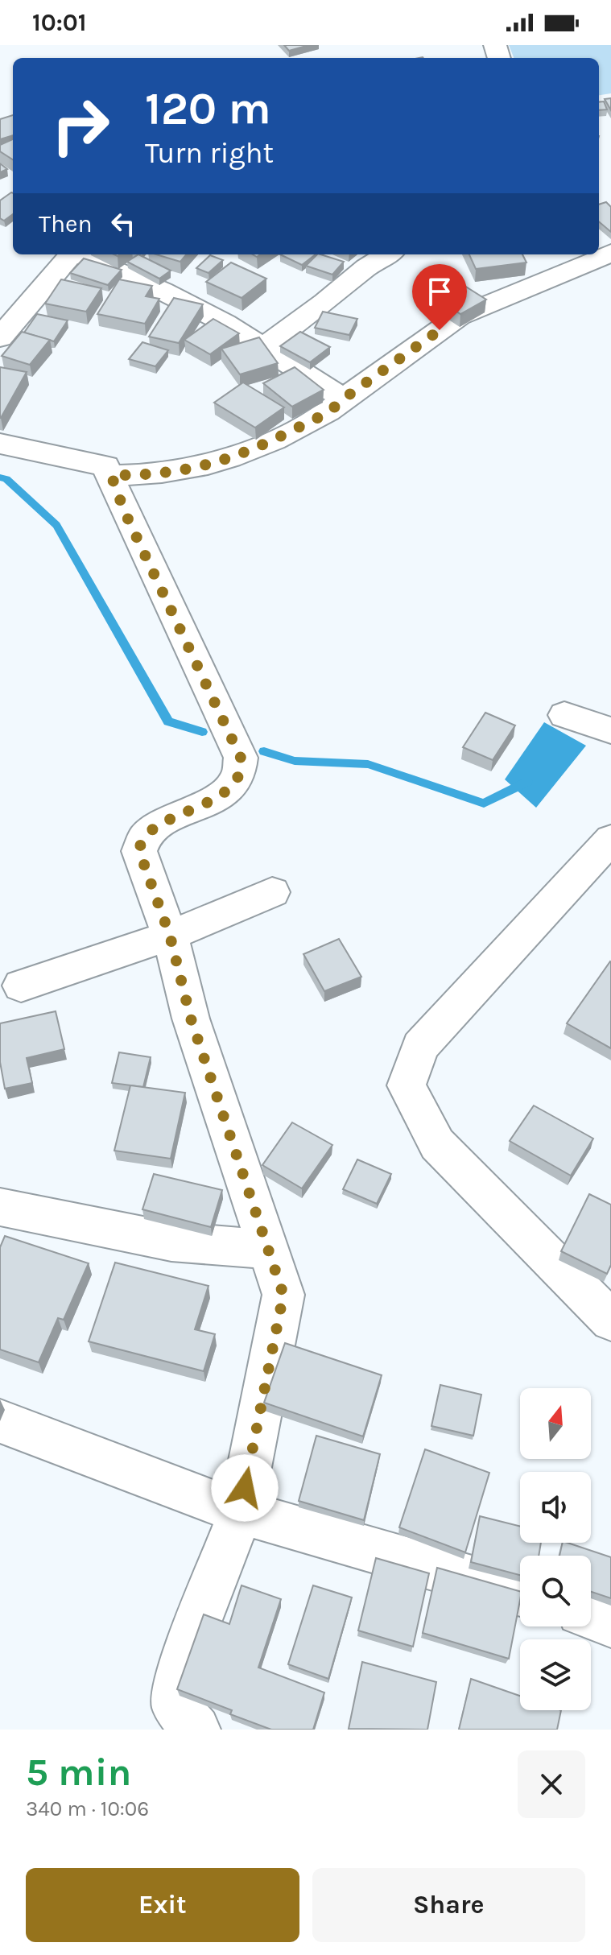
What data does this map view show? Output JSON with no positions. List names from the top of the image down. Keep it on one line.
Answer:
{"north":"top","page":{"status":"10:01","turn":["120 m","Turn right"],"then":"Then","heading":["5 min","340 m · 10:06"],"buttons":["Exit","Share"]}}
